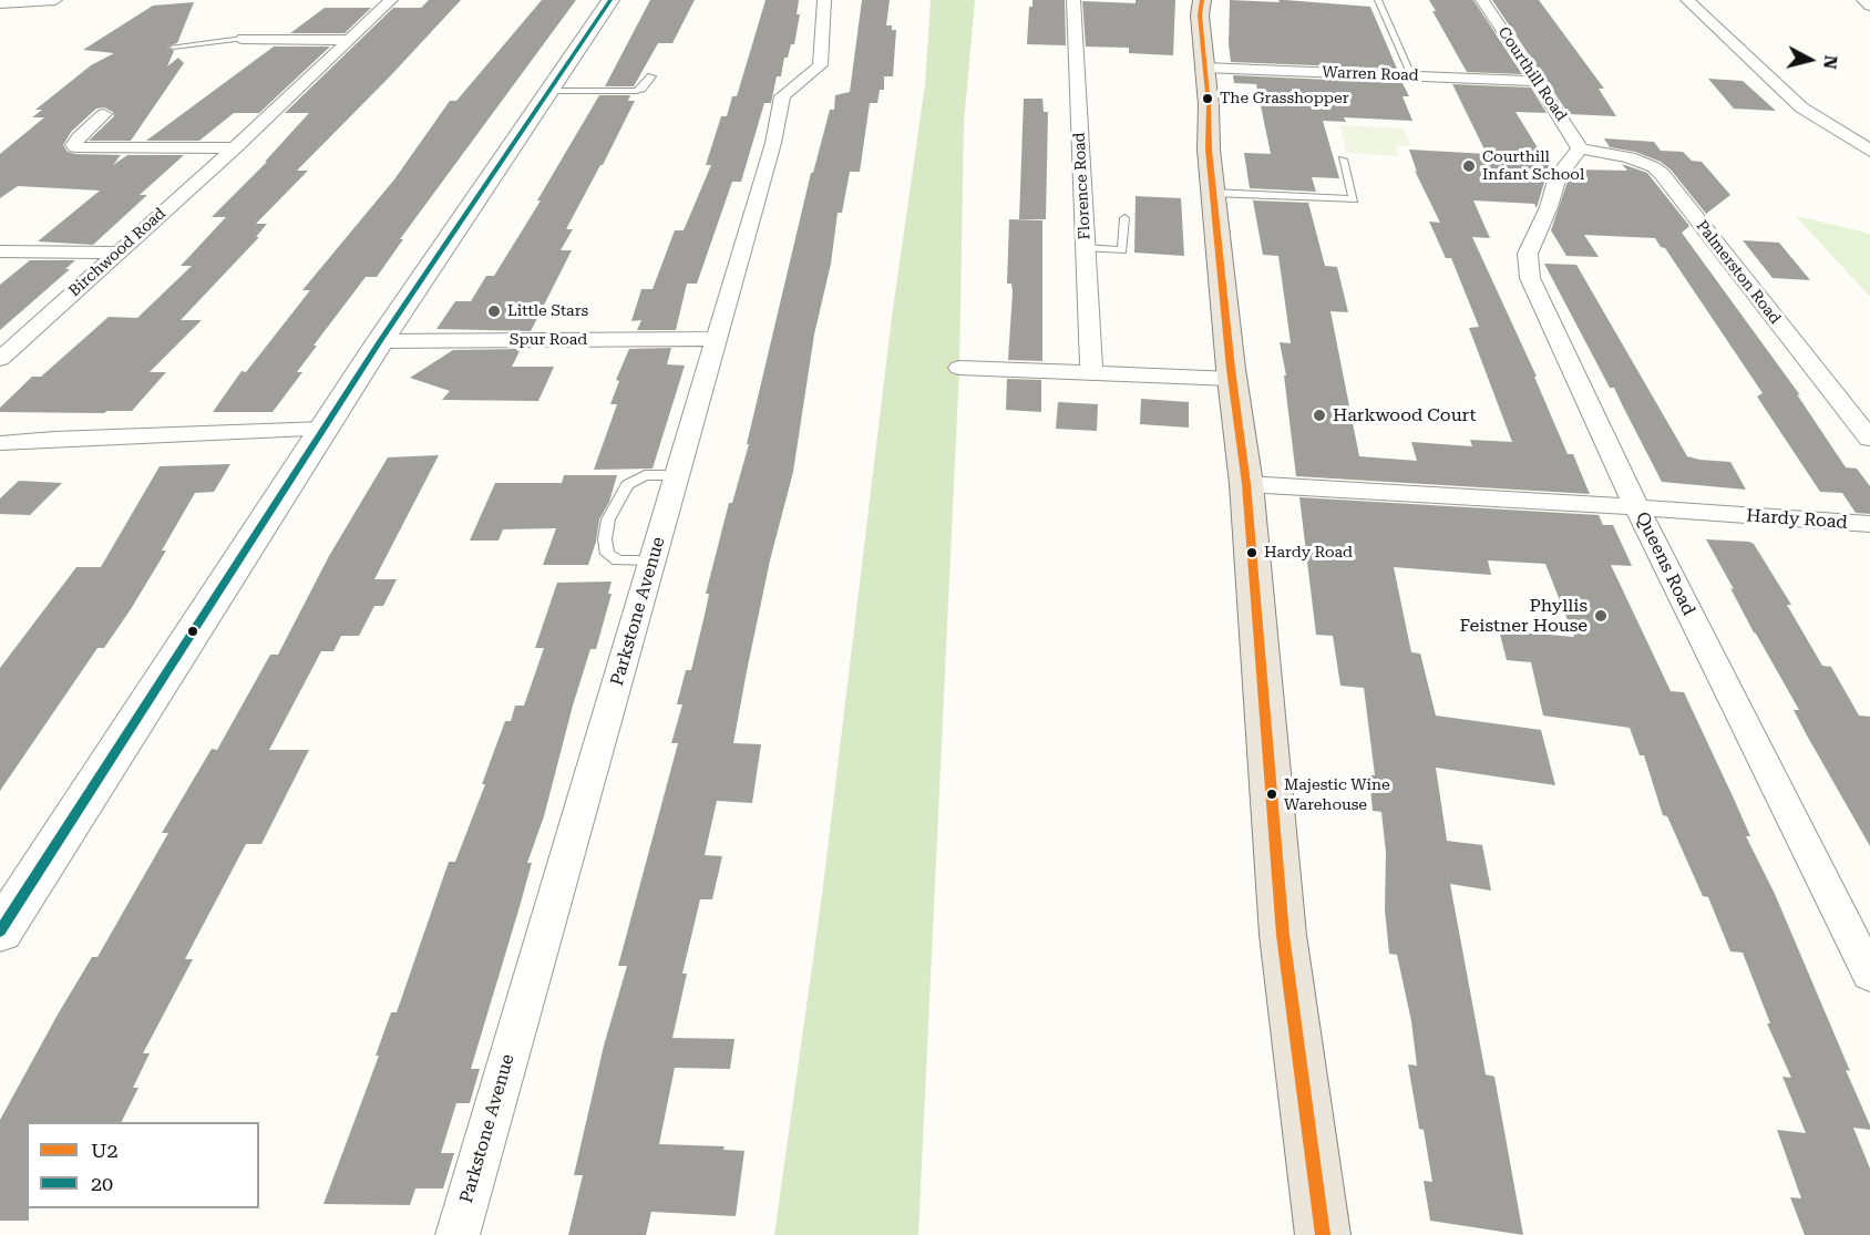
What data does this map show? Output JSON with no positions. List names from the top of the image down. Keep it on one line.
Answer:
{"streets":{"street":["Warren Road","Courthill Road","Florence Road","Birchwood Road","Palmerston Road","Spur Road","Hardy Road","Queens Road","Parkstone Avenue"]},"crossings":[["Warren Road","Courthill Road"],["Courthill Road","Palmerston Road"],["Courthill Road","Queens Road"],["Palmerston Road","Queens Road"],["Spur Road","Parkstone Avenue"],["Hardy Road","Queens Road"]],"places":["The Grasshopper","Courthill Infant School","Little Stars","Harkwood Court","Hardy Road","Phyllis Feistner House","Majestic Wine Warehouse"],"lines":["transit line U2","transit line 20"],"legend":["U2","20"],"north":"right"}
